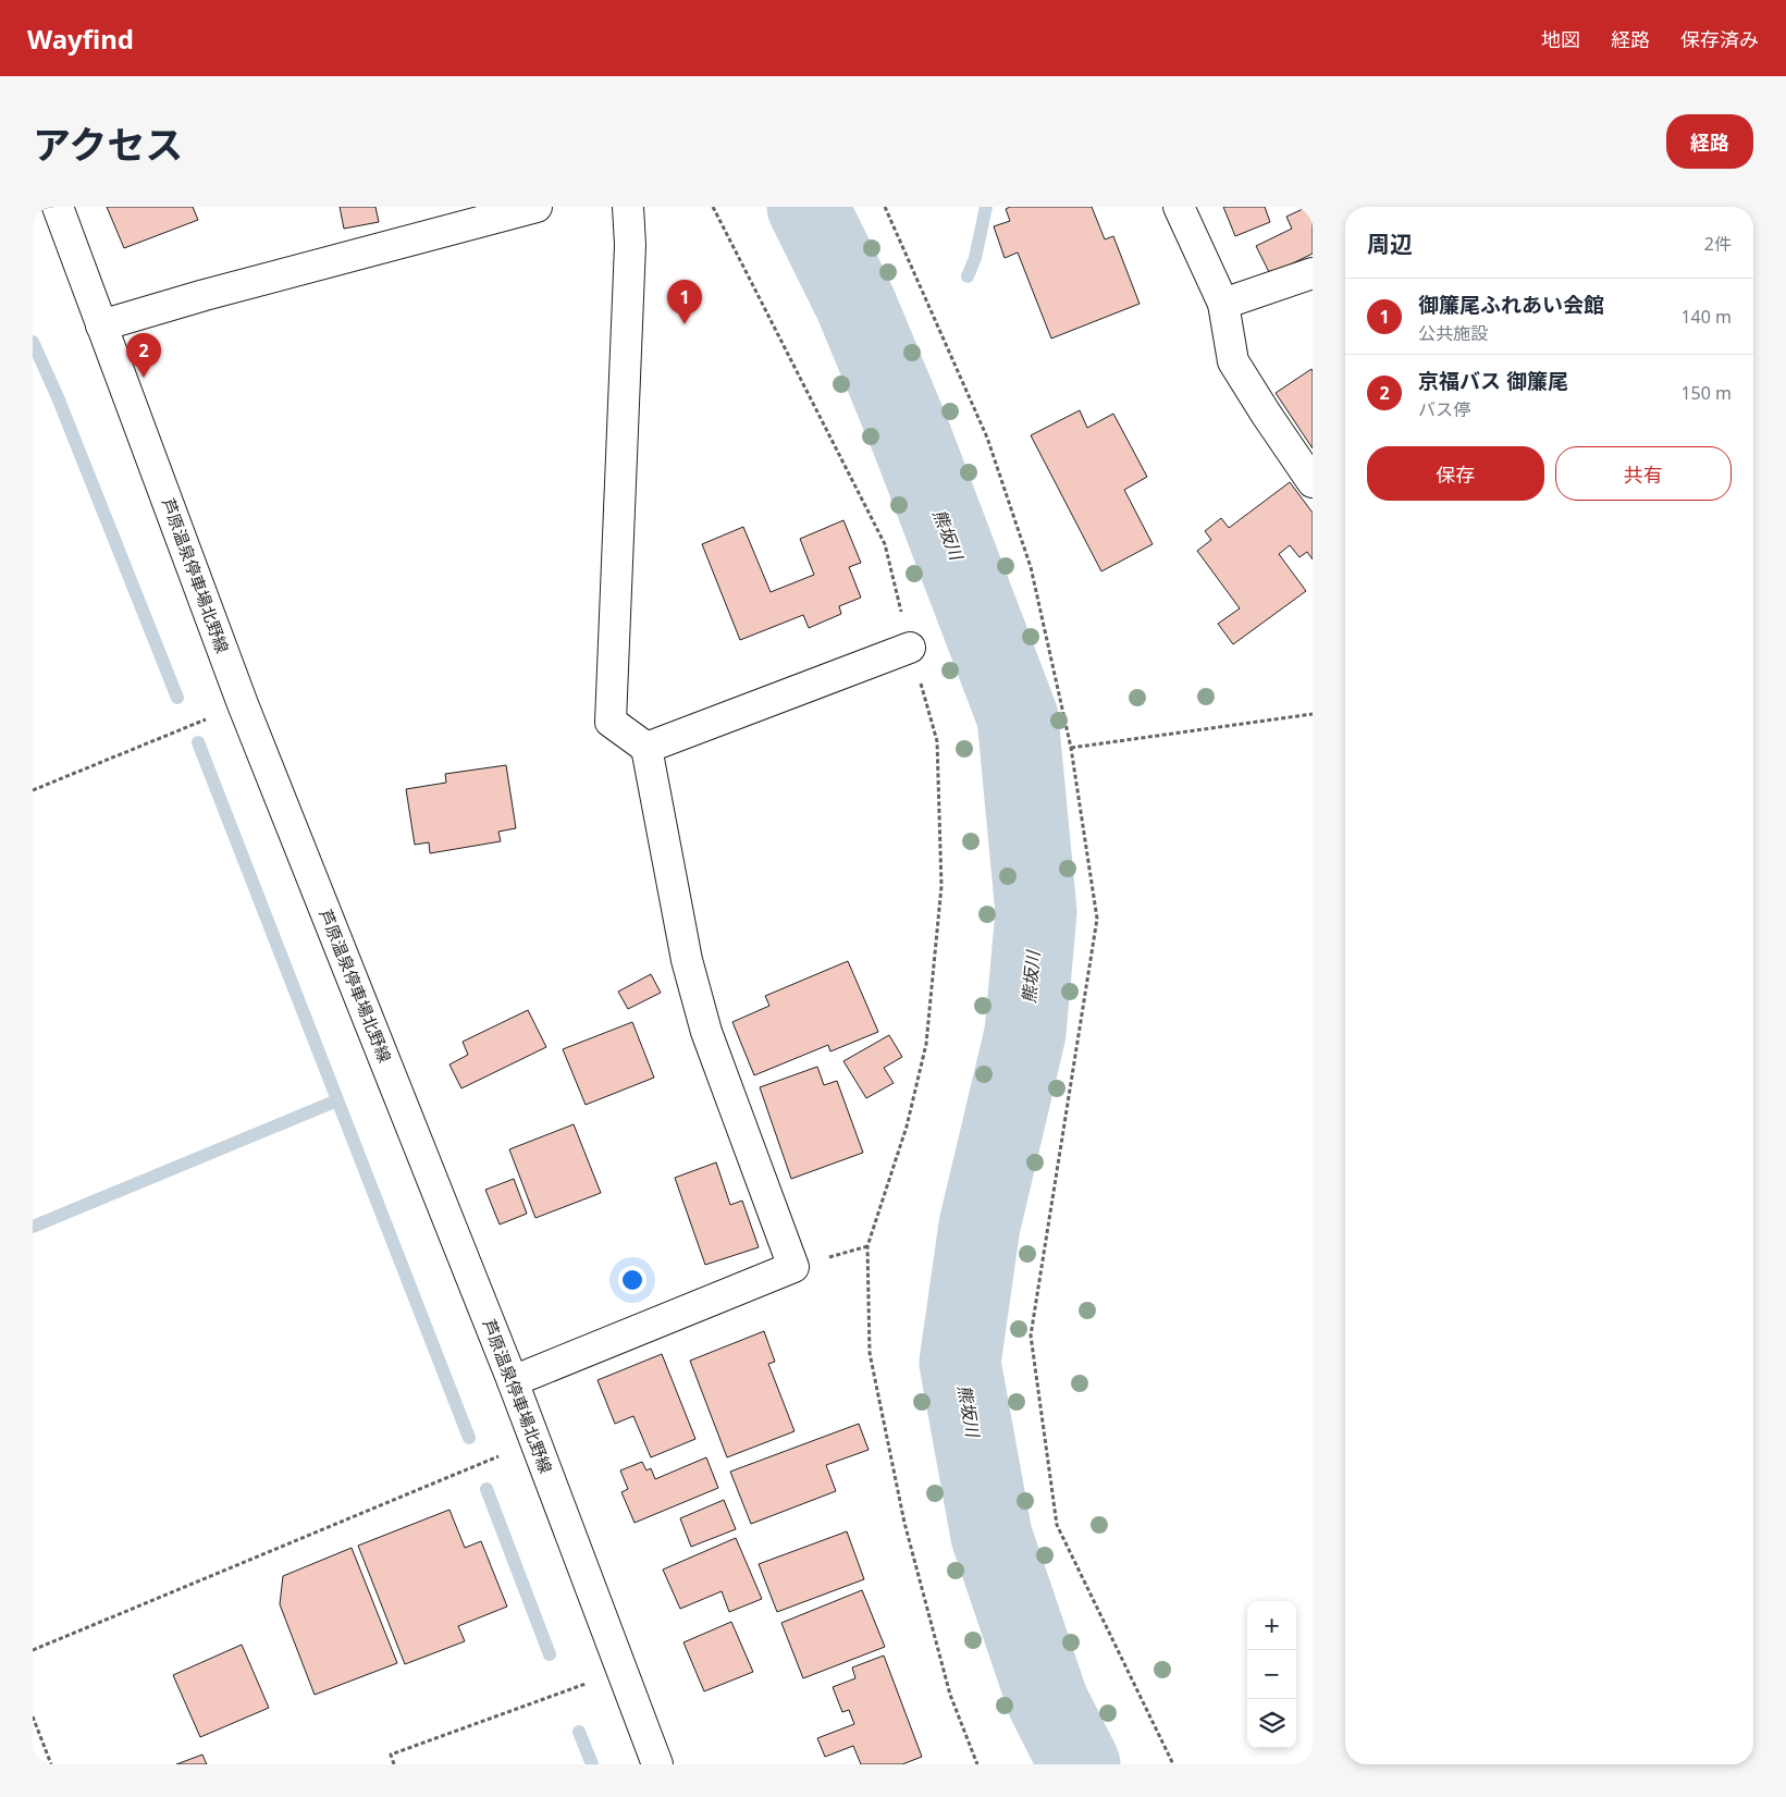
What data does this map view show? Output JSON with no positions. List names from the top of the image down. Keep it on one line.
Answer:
{"streets":{"street":["芦原温泉停車場北野線"]},"water":["熊坂川"],"page":{"header":"Wayfind","nav":["地図","経路","保存済み"],"title":"アクセス","buttons":["経路",["保存","共有"]],"heading":["周辺","2件"],"list":[{"mark":"1","name":"御簾尾ふれあい会館","note":"公共施設","value":"140 m"},{"mark":"2","name":"京福バス 御簾尾","note":"バス停","value":"150 m"}],"pins":["1","2"],"map_buttons":["+","−"]}}
